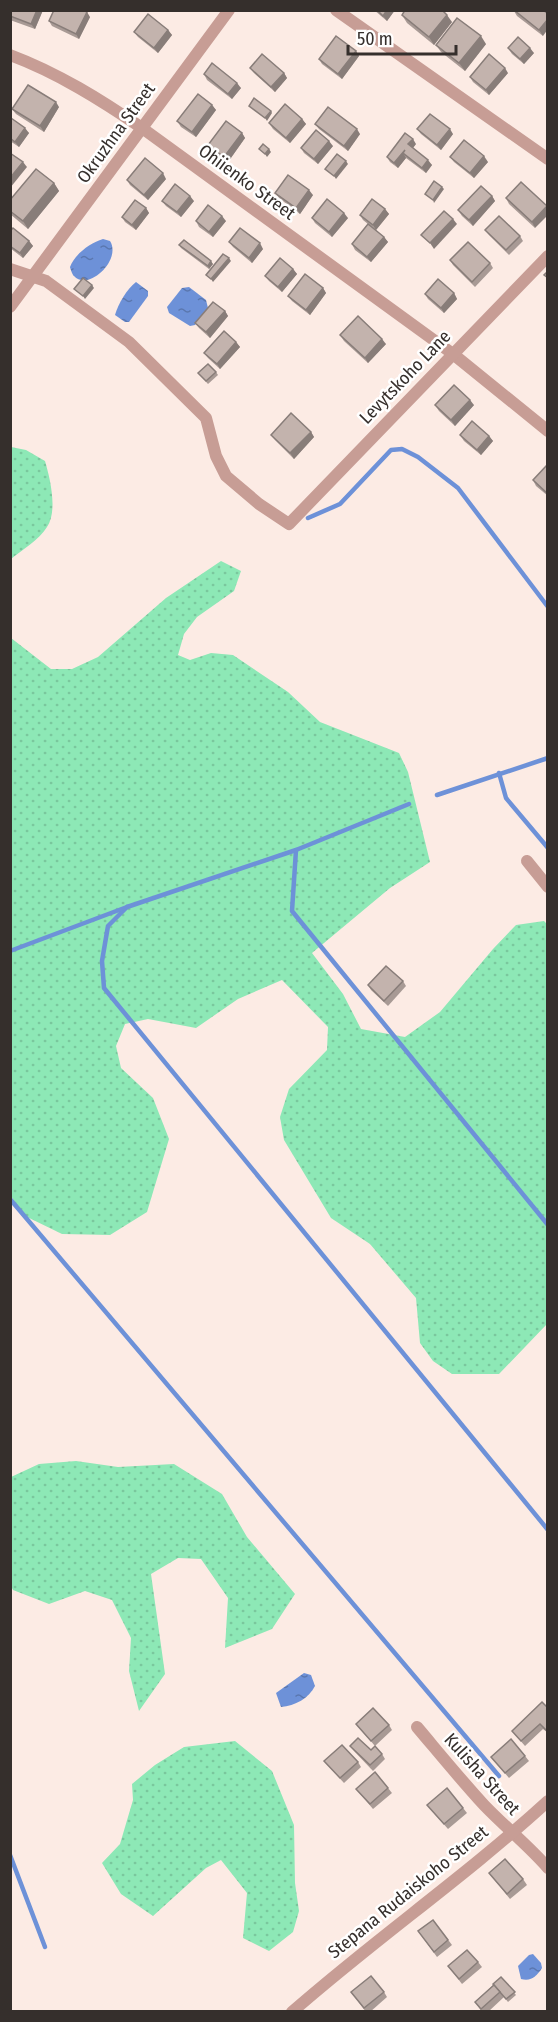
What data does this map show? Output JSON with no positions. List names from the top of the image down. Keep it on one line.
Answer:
{"streets":{"street":["Okruzhna Street","Ohiienko Street","Levytskoho Lane","Kulisha Street","Stepana Rudaiskoho Street"]},"crossings":[["Okruzhna Street","Ohiienko Street"],["Okruzhna Street","Levytskoho Lane"],["Ohiienko Street","Levytskoho Lane"],["Kulisha Street","Stepana Rudaiskoho Street"]],"scale_bar":"50 m"}
